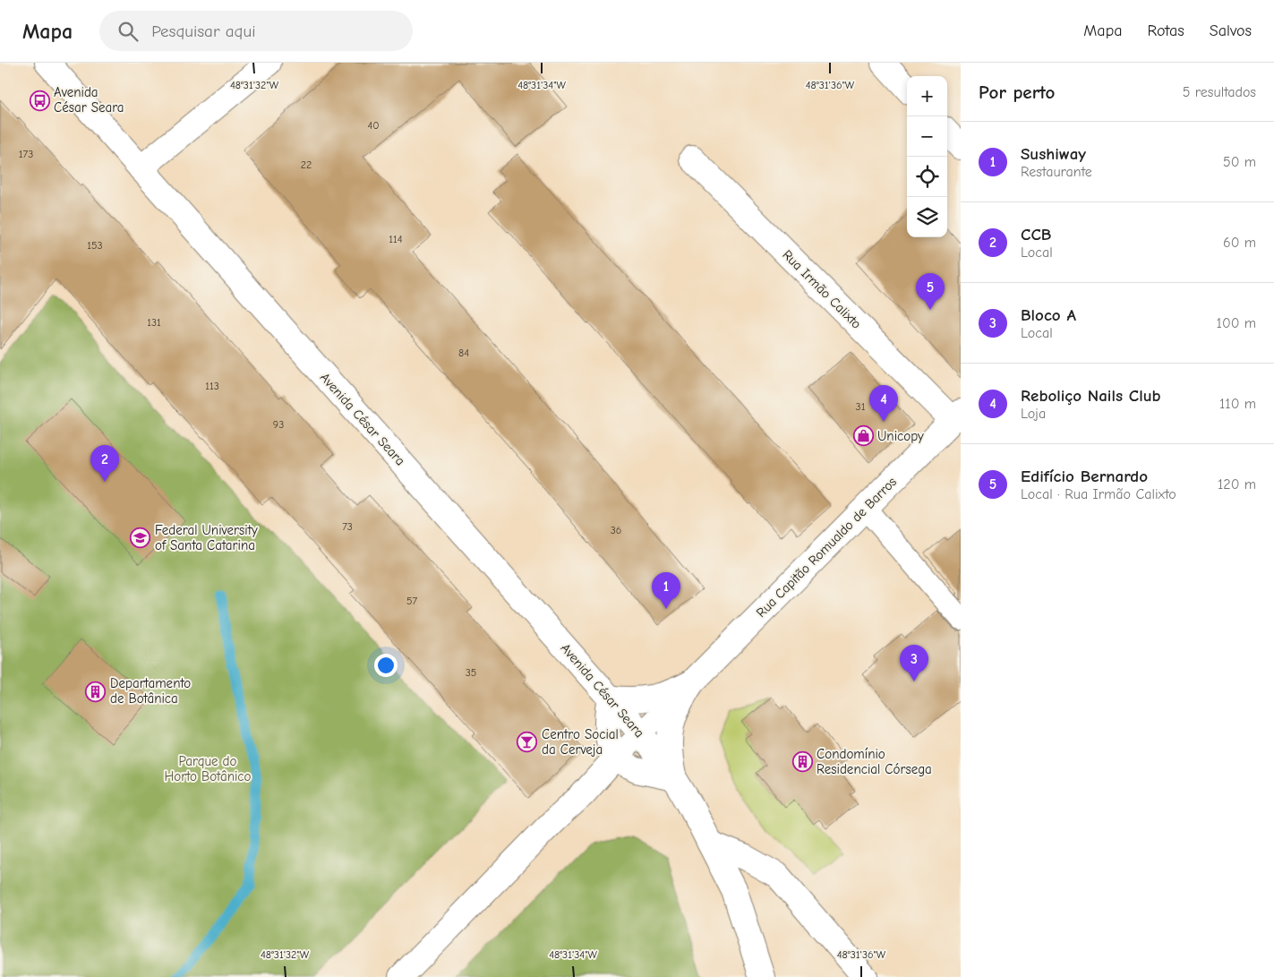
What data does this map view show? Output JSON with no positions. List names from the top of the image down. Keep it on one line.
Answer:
{"streets":{"main road":["Rua Irmão Calixto","Avenida César Seara","Rua Capitão Romualdo de Barros"]},"crossings":[["Rua Irmão Calixto","Rua Capitão Romualdo de Barros"],["Avenida César Seara","Rua Capitão Romualdo de Barros"]],"parks":["Parque do Horto Botânico"],"places":{"bus stop":["Avenida César Seara"],"shop":["Unicopy"],"school or university":["Federal University of Santa Catarina"],"building":["Departamento de Botânica","Condomínio Residencial Córsega"],"bar":["Centro Social da Cerveja"]},"house_numbers":["40","173","22","114","153","131","84","113","31","93","73","36","57","35"],"page":{"header":"Mapa","search":"Pesquisar aqui","nav":["Mapa","Rotas","Salvos"],"heading":["Por perto","5 resultados"],"map_buttons":["+","−"],"list":[{"mark":"1","name":"Sushiway","note":"Restaurante","value":"50 m"},{"mark":"2","name":"CCB","note":"Local","value":"60 m"},{"mark":"3","name":"Bloco A","note":"Local","value":"100 m"},{"mark":"4","name":"Reboliço Nails Club","note":"Loja","value":"110 m"},{"mark":"5","name":"Edifício Bernardo","note":"Local · Rua Irmão Calixto","value":"120 m"}],"pins":["5","4","2","1","3"]},"coordinates":["48°31'32\"W","48°31'34\"W","48°31'36\"W"]}
